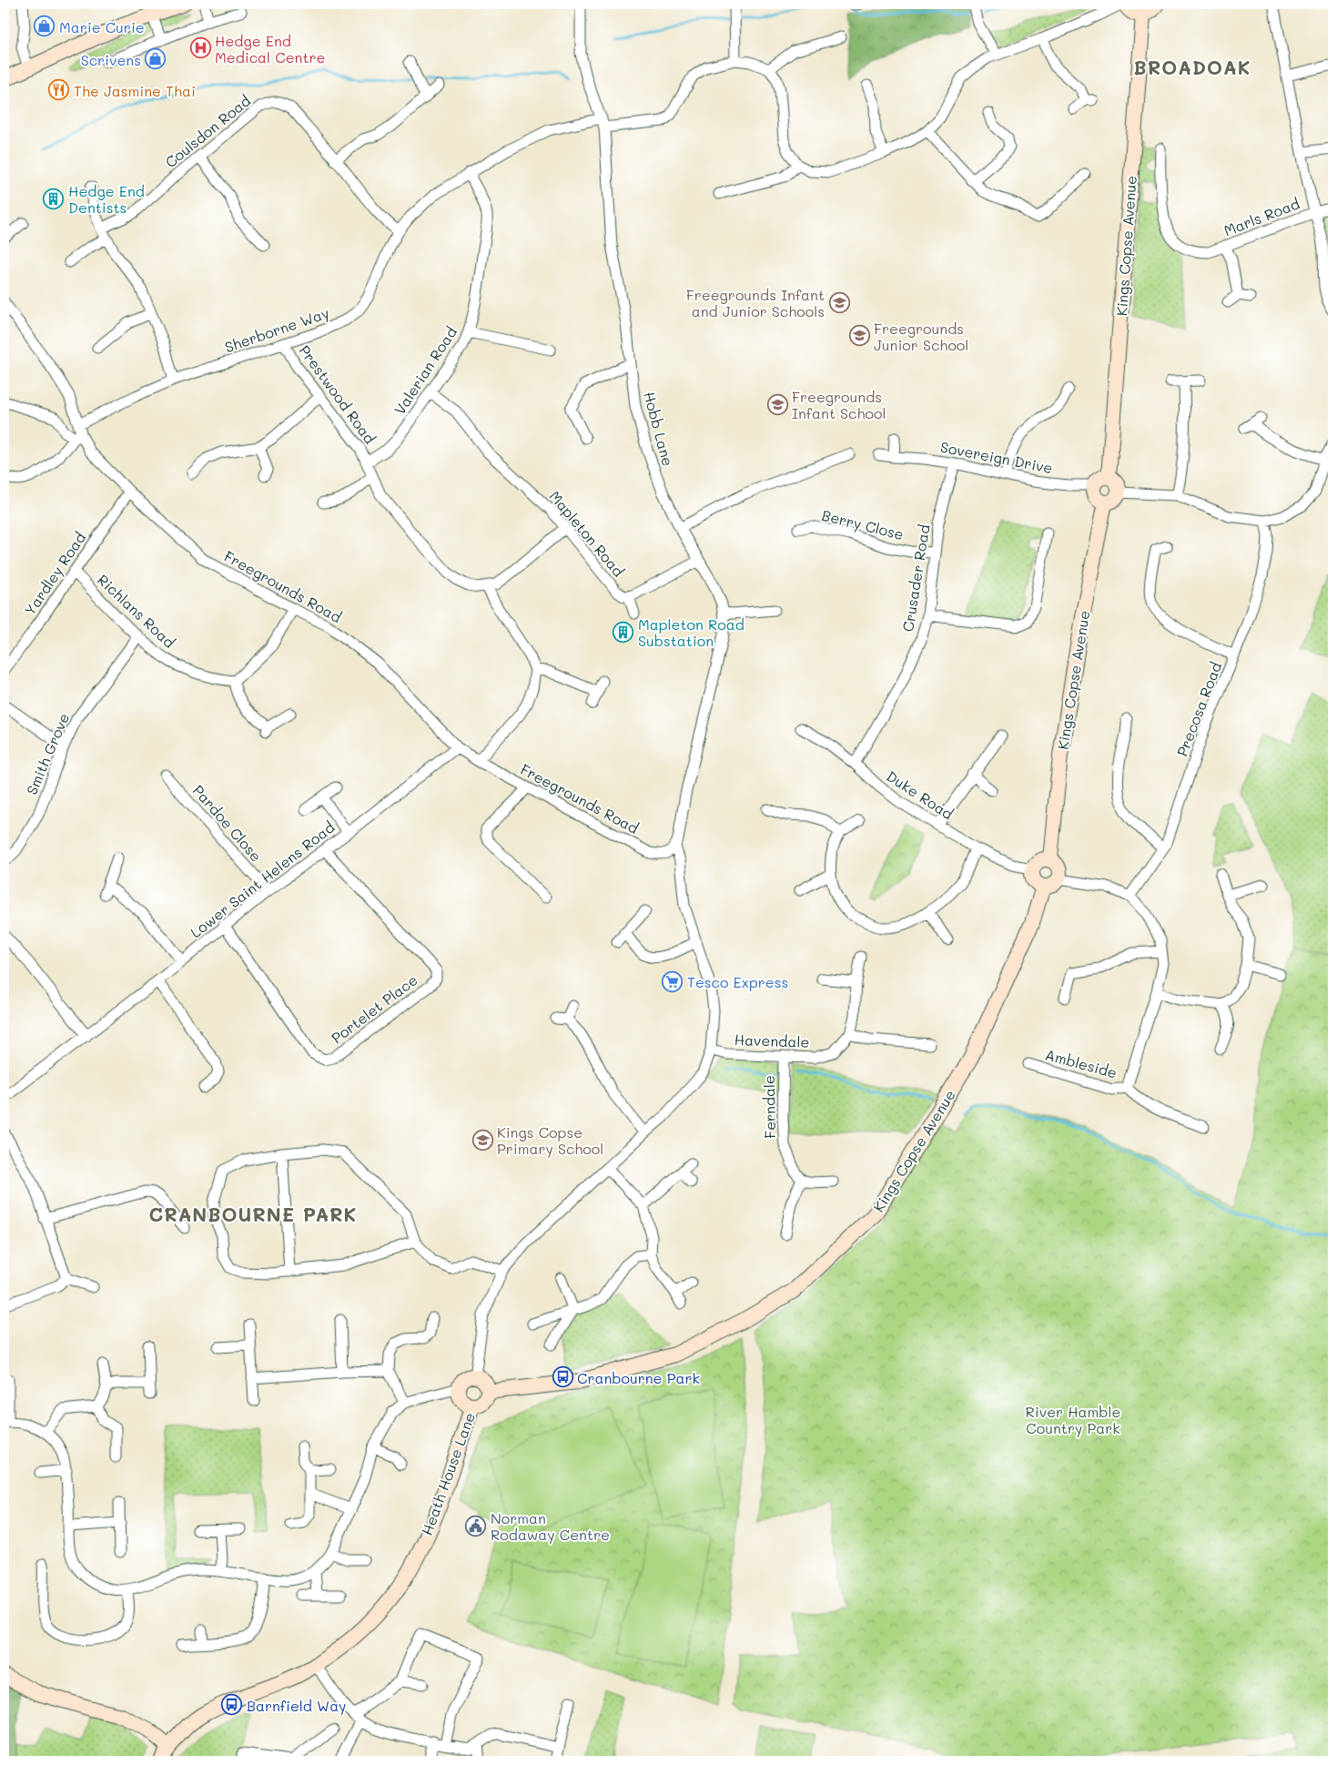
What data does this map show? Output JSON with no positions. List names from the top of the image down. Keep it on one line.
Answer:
{"streets":{"street":["Coulsdon Road","Marls Road","Kings Copse Avenue","Sherborne Way","Valerian Road","Prestwood Road","Hobb Lane","Sovereign Drive","Berry Close","Mapleton Road","Yardley Road","Crusader Road","Freegrounds Road","Richlans Road","Precosa Road","Smith Grove","Duke Road","Pardoe Close","Lower Saint Helens Road","Portelet Place","Havendale","Ambleside","Ferndale","Heath House Lane"]},"crossings":[["Coulsdon Road","Sherborne Way"],["Kings Copse Avenue","Sovereign Drive"],["Kings Copse Avenue","Duke Road"],["Kings Copse Avenue","Heath House Lane"],["Sherborne Way","Valerian Road"],["Sherborne Way","Prestwood Road"],["Sherborne Way","Hobb Lane"],["Valerian Road","Prestwood Road"],["Valerian Road","Mapleton Road"],["Hobb Lane","Mapleton Road"],["Hobb Lane","Freegrounds Road"],["Sovereign Drive","Crusader Road"],["Berry Close","Crusader Road"],["Yardley Road","Freegrounds Road"],["Yardley Road","Richlans Road"],["Crusader Road","Duke Road"],["Freegrounds Road","Lower Saint Helens Road"],["Richlans Road","Smith Grove"],["Precosa Road","Ambleside"],["Pardoe Close","Lower Saint Helens Road"],["Lower Saint Helens Road","Portelet Place"],["Havendale","Ferndale"]],"districts":["BROADOAK","CRANBOURNE PARK"],"parks":["River Hamble Country Park"],"places":{"shop":["Marie Curie","Scrivens"],"hospital":["Hedge End Medical Centre"],"restaurant":["The Jasmine Thai"],"building":["Hedge End Dentists","Mapleton Road Substation"],"school or university":["Freegrounds Infant and Junior Schools","Freegrounds Junior School","Freegrounds Infant School","Kings Copse Primary School"],"supermarket":["Tesco Express"],"bus stop":["Cranbourne Park","Barnfield Way"],"public building":["Norman Rodaway Centre"]}}
